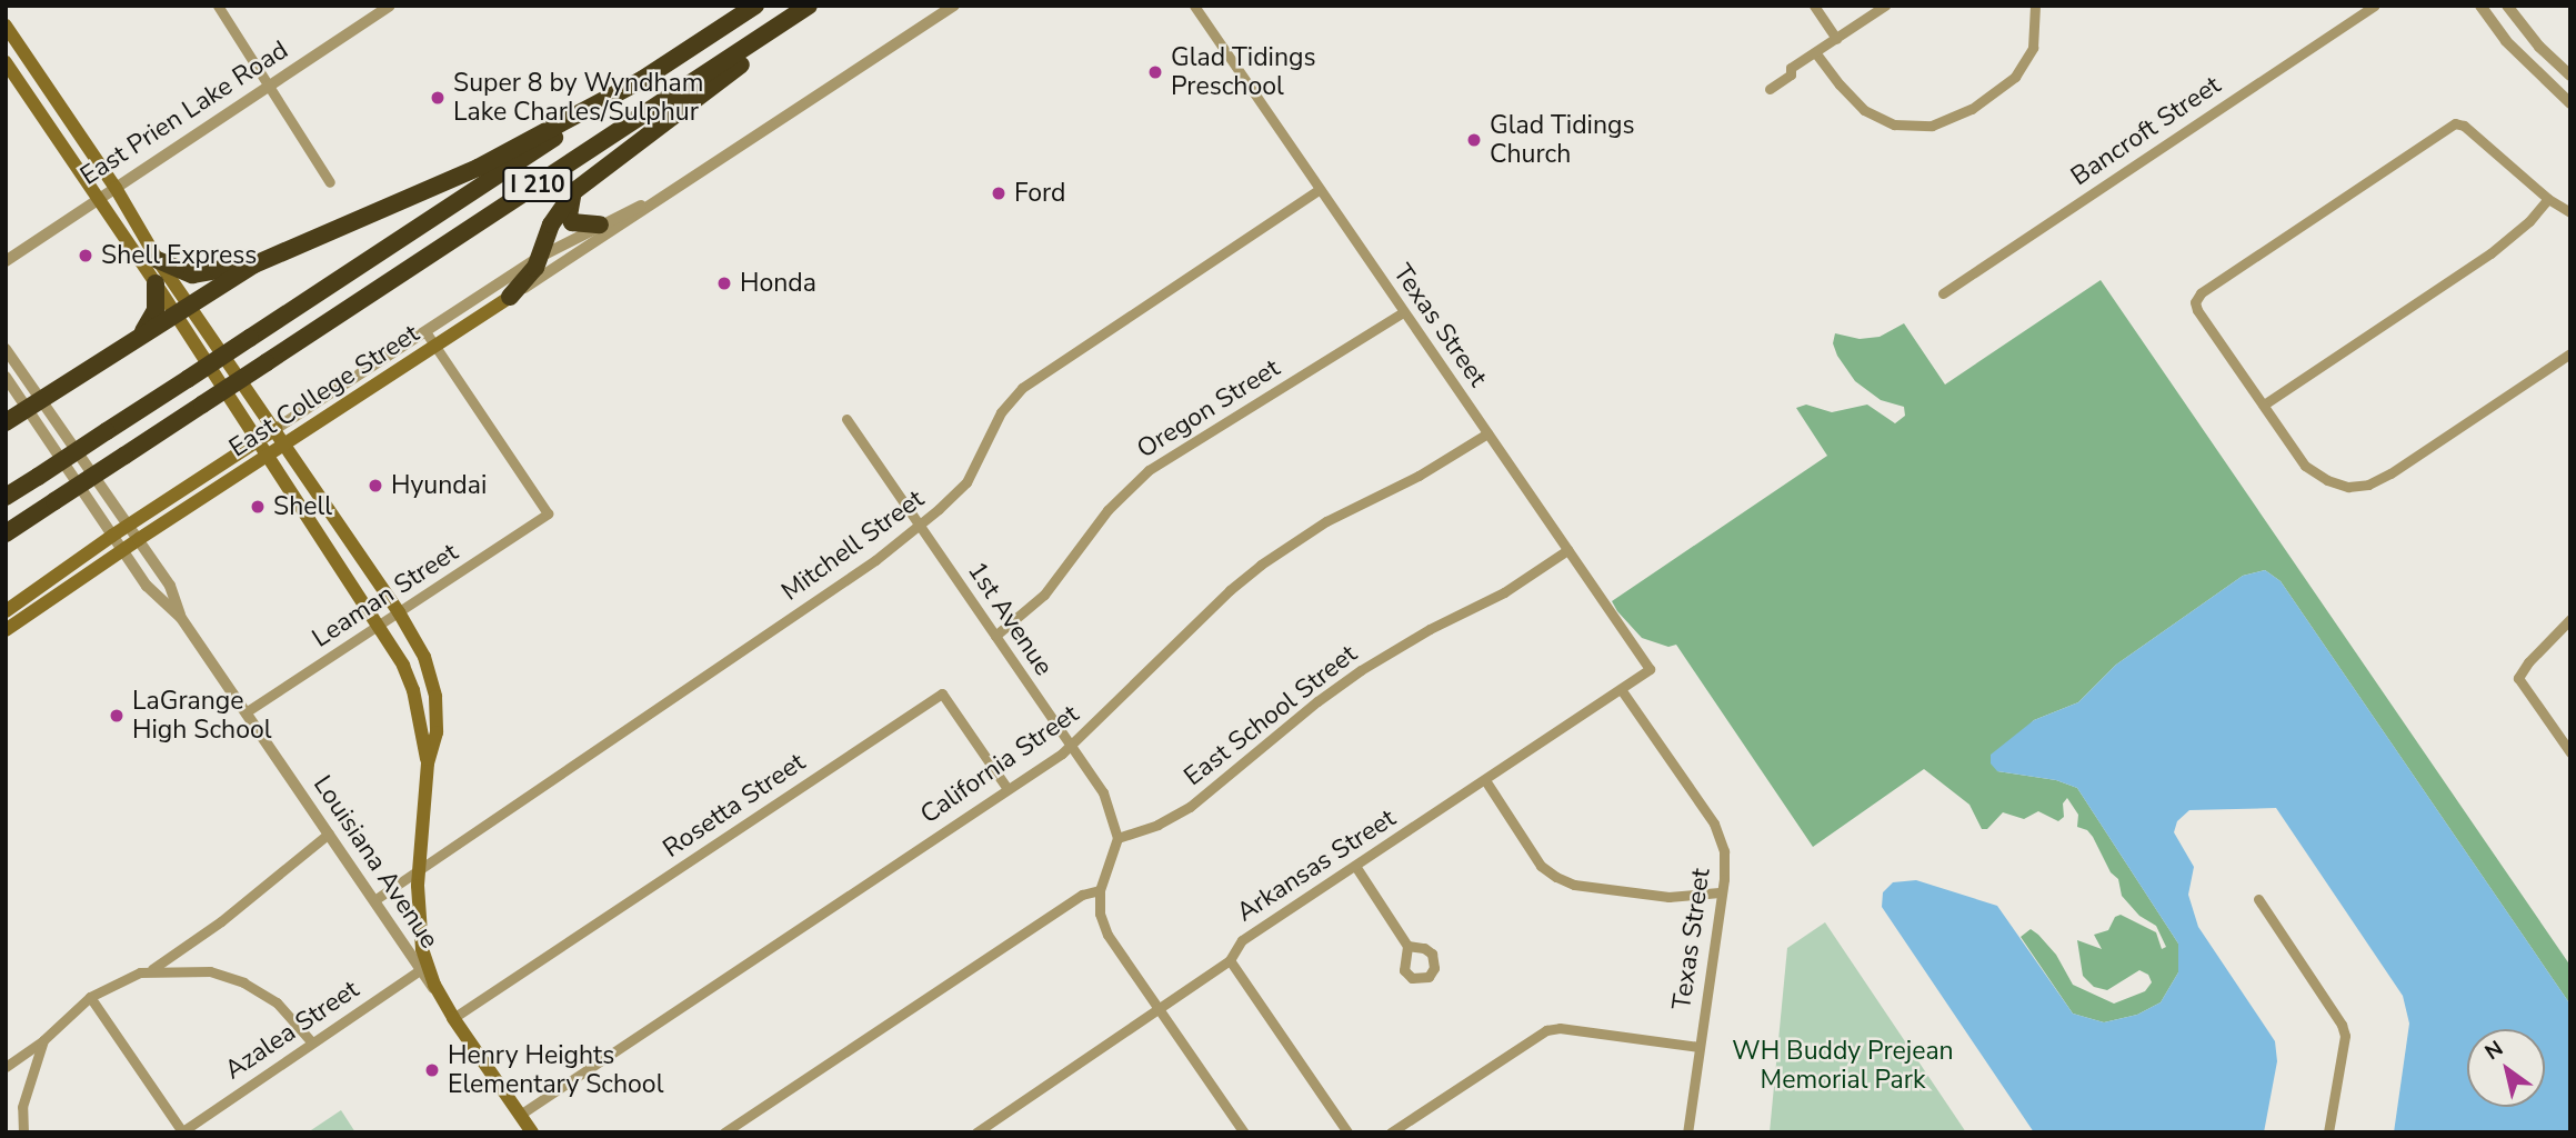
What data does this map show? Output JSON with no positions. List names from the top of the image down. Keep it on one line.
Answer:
{"streets":{"highway":["I 210"],"main road":["East College Street"],"street":["East Prien Lake Road","Bancroft Street","Texas Street","Oregon Street","Mitchell Street","Leaman Street","1st Avenue","East School Street","California Street","Rosetta Street","Louisiana Avenue","Arkansas Street","Azalea Street"]},"crossings":[["Texas Street","Oregon Street"],["Texas Street","Mitchell Street"],["Texas Street","East School Street"],["Texas Street","California Street"],["Texas Street","Arkansas Street"],["East College Street","Leaman Street"],["East College Street","Louisiana Avenue"],["Oregon Street","1st Avenue"],["Mitchell Street","1st Avenue"],["Mitchell Street","Louisiana Avenue"],["Leaman Street","Louisiana Avenue"],["1st Avenue","East School Street"],["1st Avenue","California Street"],["California Street","Rosetta Street"],["Louisiana Avenue","Azalea Street"]],"parks":["WH Buddy Prejean Memorial Park"],"places":["Glad Tidings Preschool","Super 8 by Wyndham Lake Charles/Sulphur","Glad Tidings Church","Ford","Shell Express","Honda","Hyundai","Shell","LaGrange High School","Henry Heights Elementary School"],"north":"top left"}
